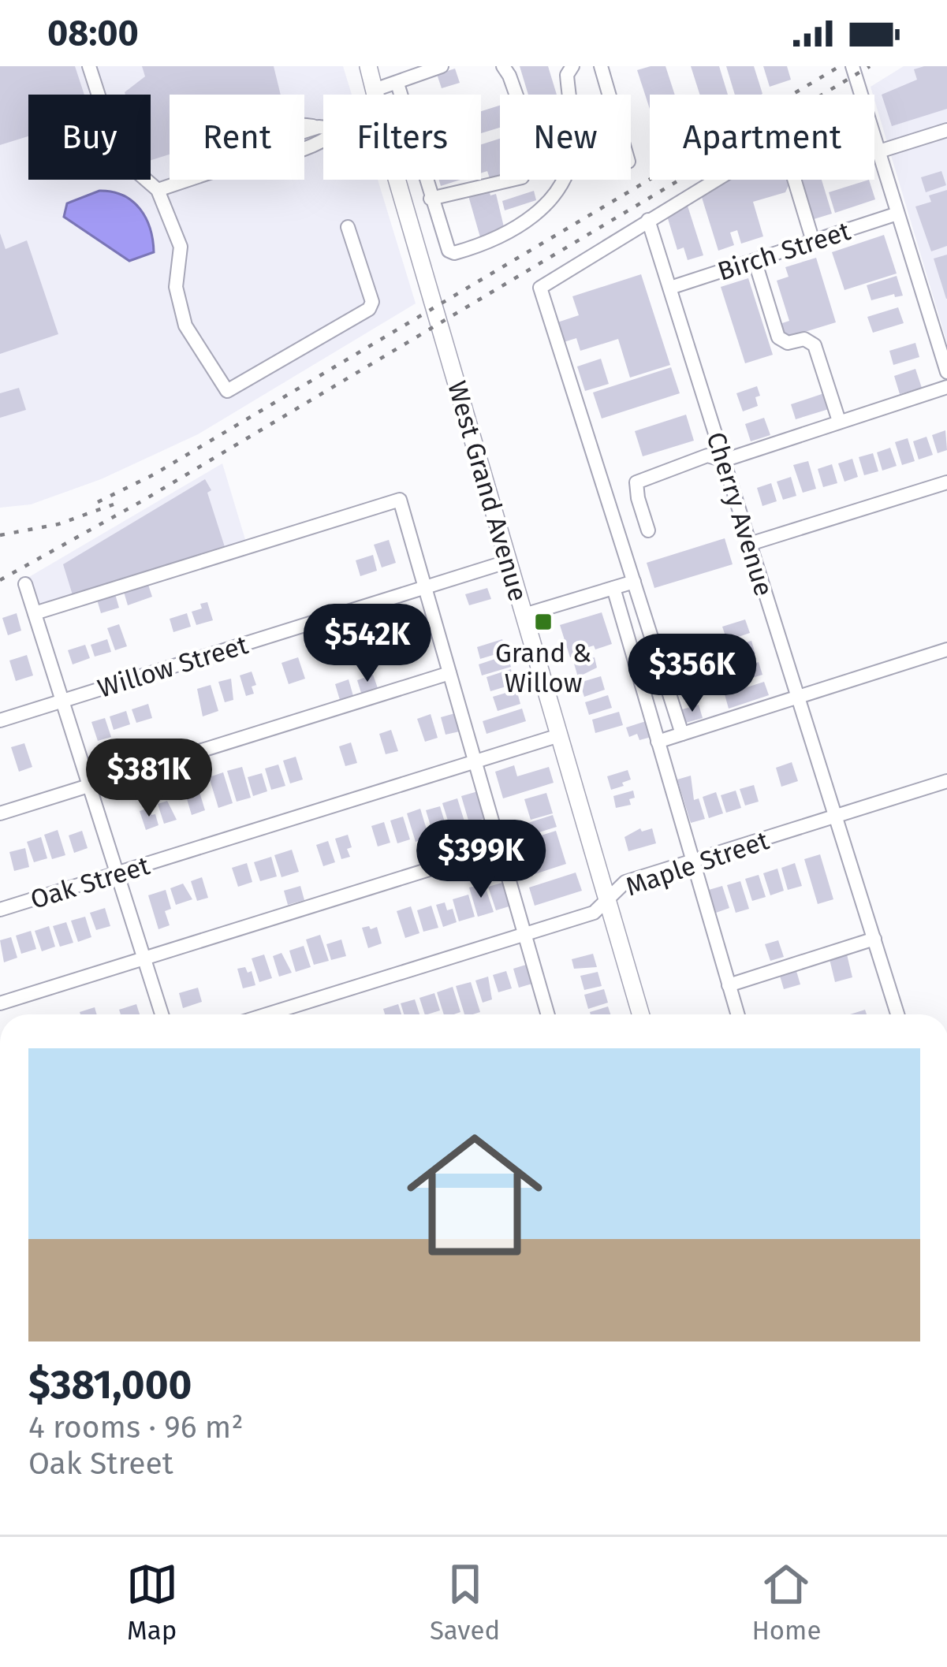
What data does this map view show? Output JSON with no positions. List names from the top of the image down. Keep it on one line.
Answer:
{"streets":{"main road":["West Grand Avenue"],"street":["Birch Street","Cherry Avenue","Willow Street","Maple Street","Oak Street"]},"crossings":[["Birch Street","Cherry Avenue"],["West Grand Avenue","Willow Street"],["West Grand Avenue","Maple Street"],["West Grand Avenue","Oak Street"],["Cherry Avenue","Maple Street"]],"places":{"transit":["Grand & Willow"]},"page":{"status":"08:00","chip":["Buy","Rent","Filters","New","Apartment"],"price":["$542K","$356K","$381K","$399K"],"list":[{"name":"$381,000","note":"4 rooms · 96 m² · Oak Street"}],"tabs":["Map","Saved","Home"]}}
